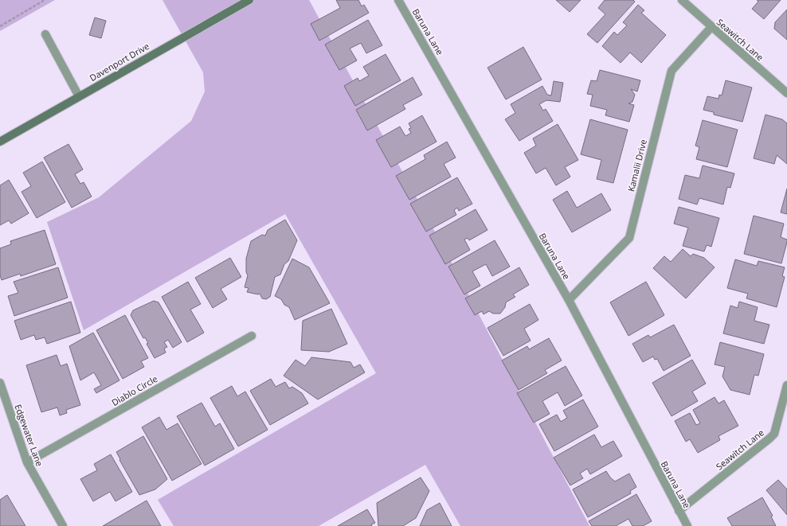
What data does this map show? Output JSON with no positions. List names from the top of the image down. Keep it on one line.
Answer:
{"streets":{"street":["Baruna Lane","Seawitch Lane","Davenport Drive","Kamalii Drive","Diablo Circle","Edgewater Lane"]},"crossings":[["Baruna Lane","Seawitch Lane"],["Baruna Lane","Kamalii Drive"],["Seawitch Lane","Kamalii Drive"],["Diablo Circle","Edgewater Lane"]]}
